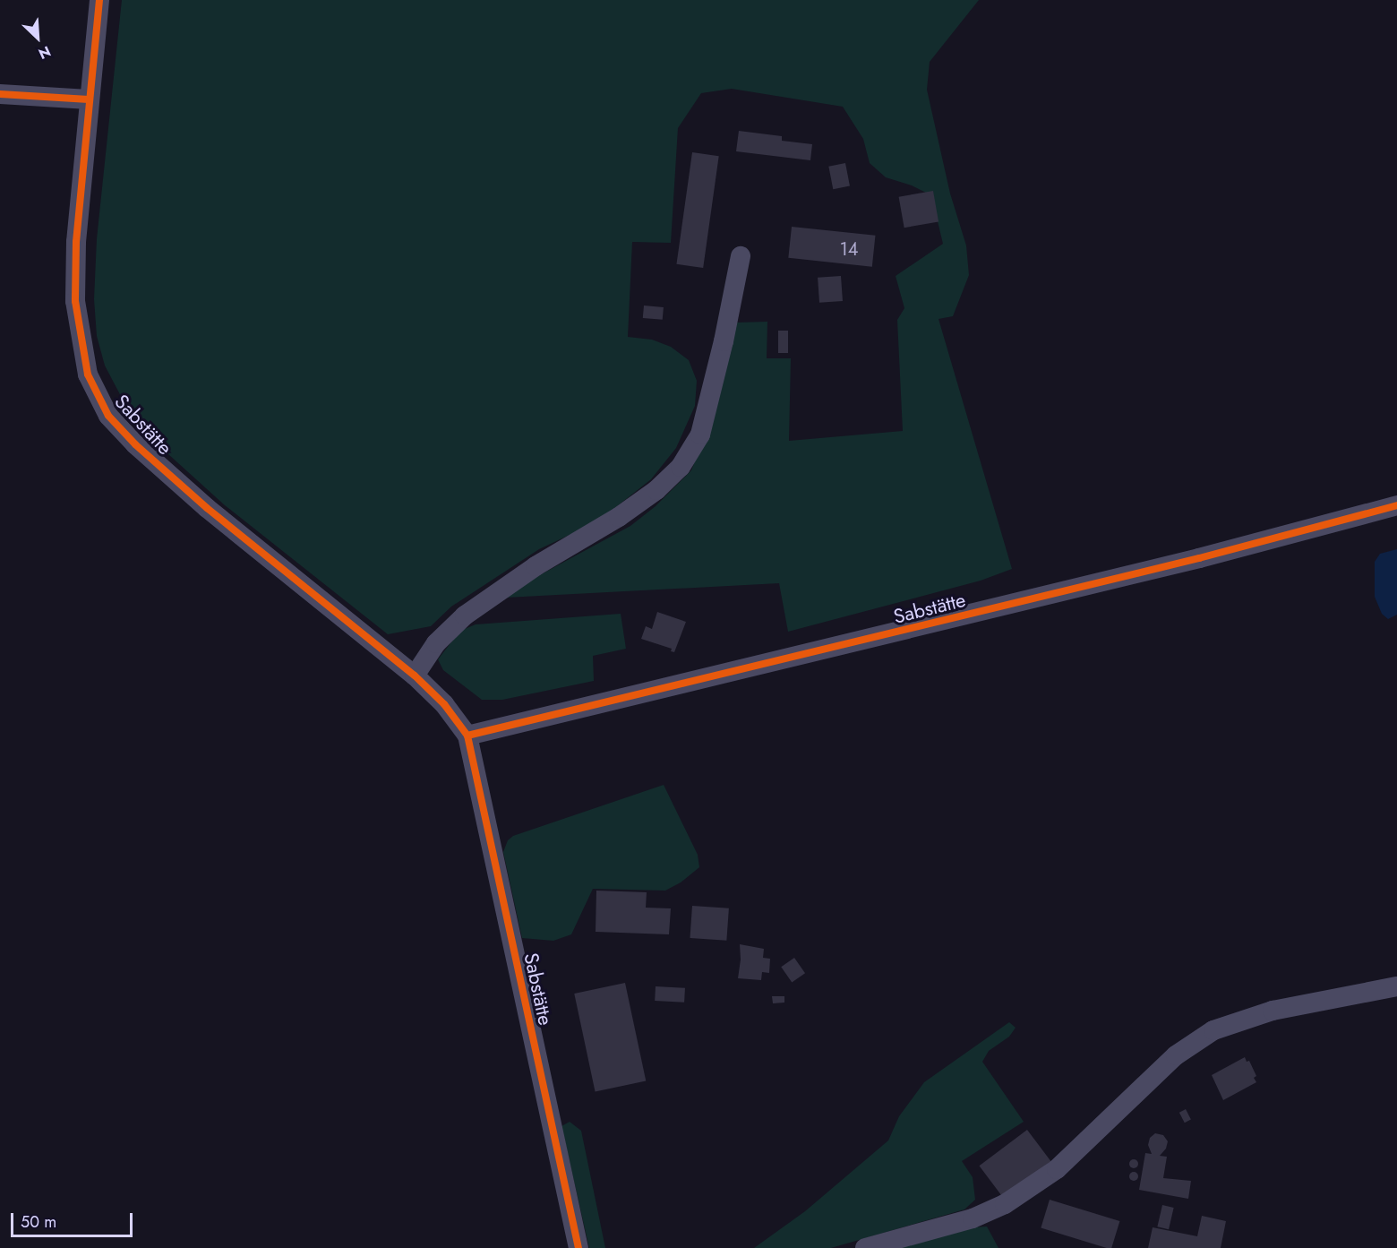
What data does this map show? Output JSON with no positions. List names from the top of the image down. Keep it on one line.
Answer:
{"streets":{"street":["Sabstätte"]},"house_numbers":["14"],"scale_bar":"50 m","north":"bottom right"}
